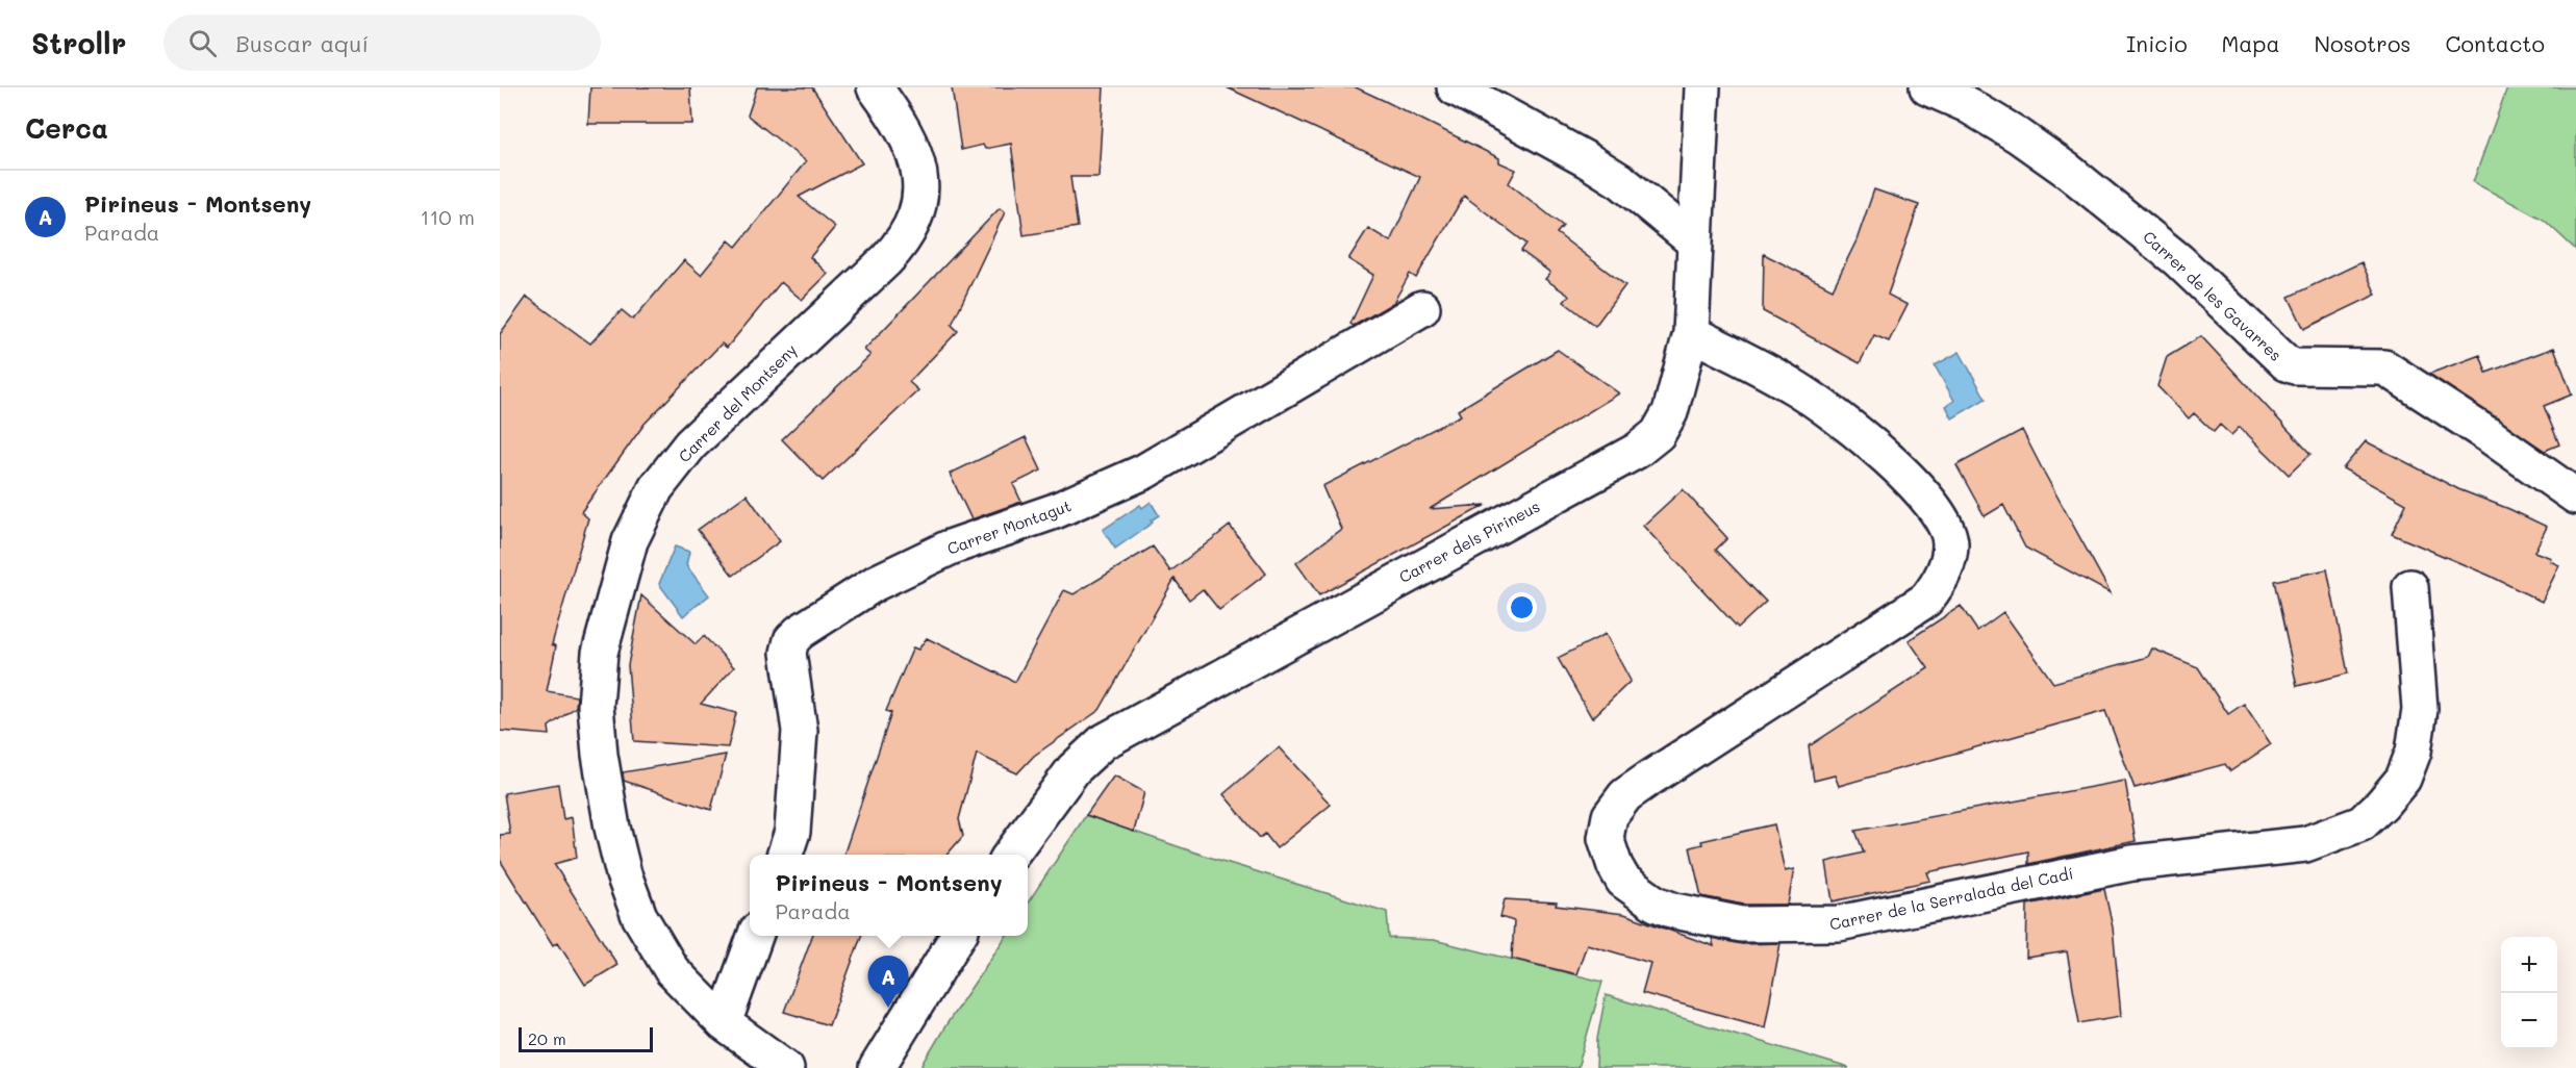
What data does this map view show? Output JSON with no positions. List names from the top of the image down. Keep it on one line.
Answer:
{"streets":{"street":["Carrer de les Gavarres","Carrer del Montseny","Carrer Montagut","Carrer dels Pirineus","Carrer de la Serralada del Cadí"]},"crossings":[["Carrer dels Pirineus","Carrer de la Serralada del Cadí"]],"scale_bar":"20 m","page":{"header":"Strollr","search":"Buscar aquí","nav":["Inicio","Mapa","Nosotros","Contacto"],"heading":"Cerca","list":[{"mark":"A","name":"Pirineus - Montseny","note":"Parada","value":"110 m"}],"popup":["Pirineus - Montseny","Parada"],"map_buttons":["+","−"],"pins":"A","scale":"20 m"}}
